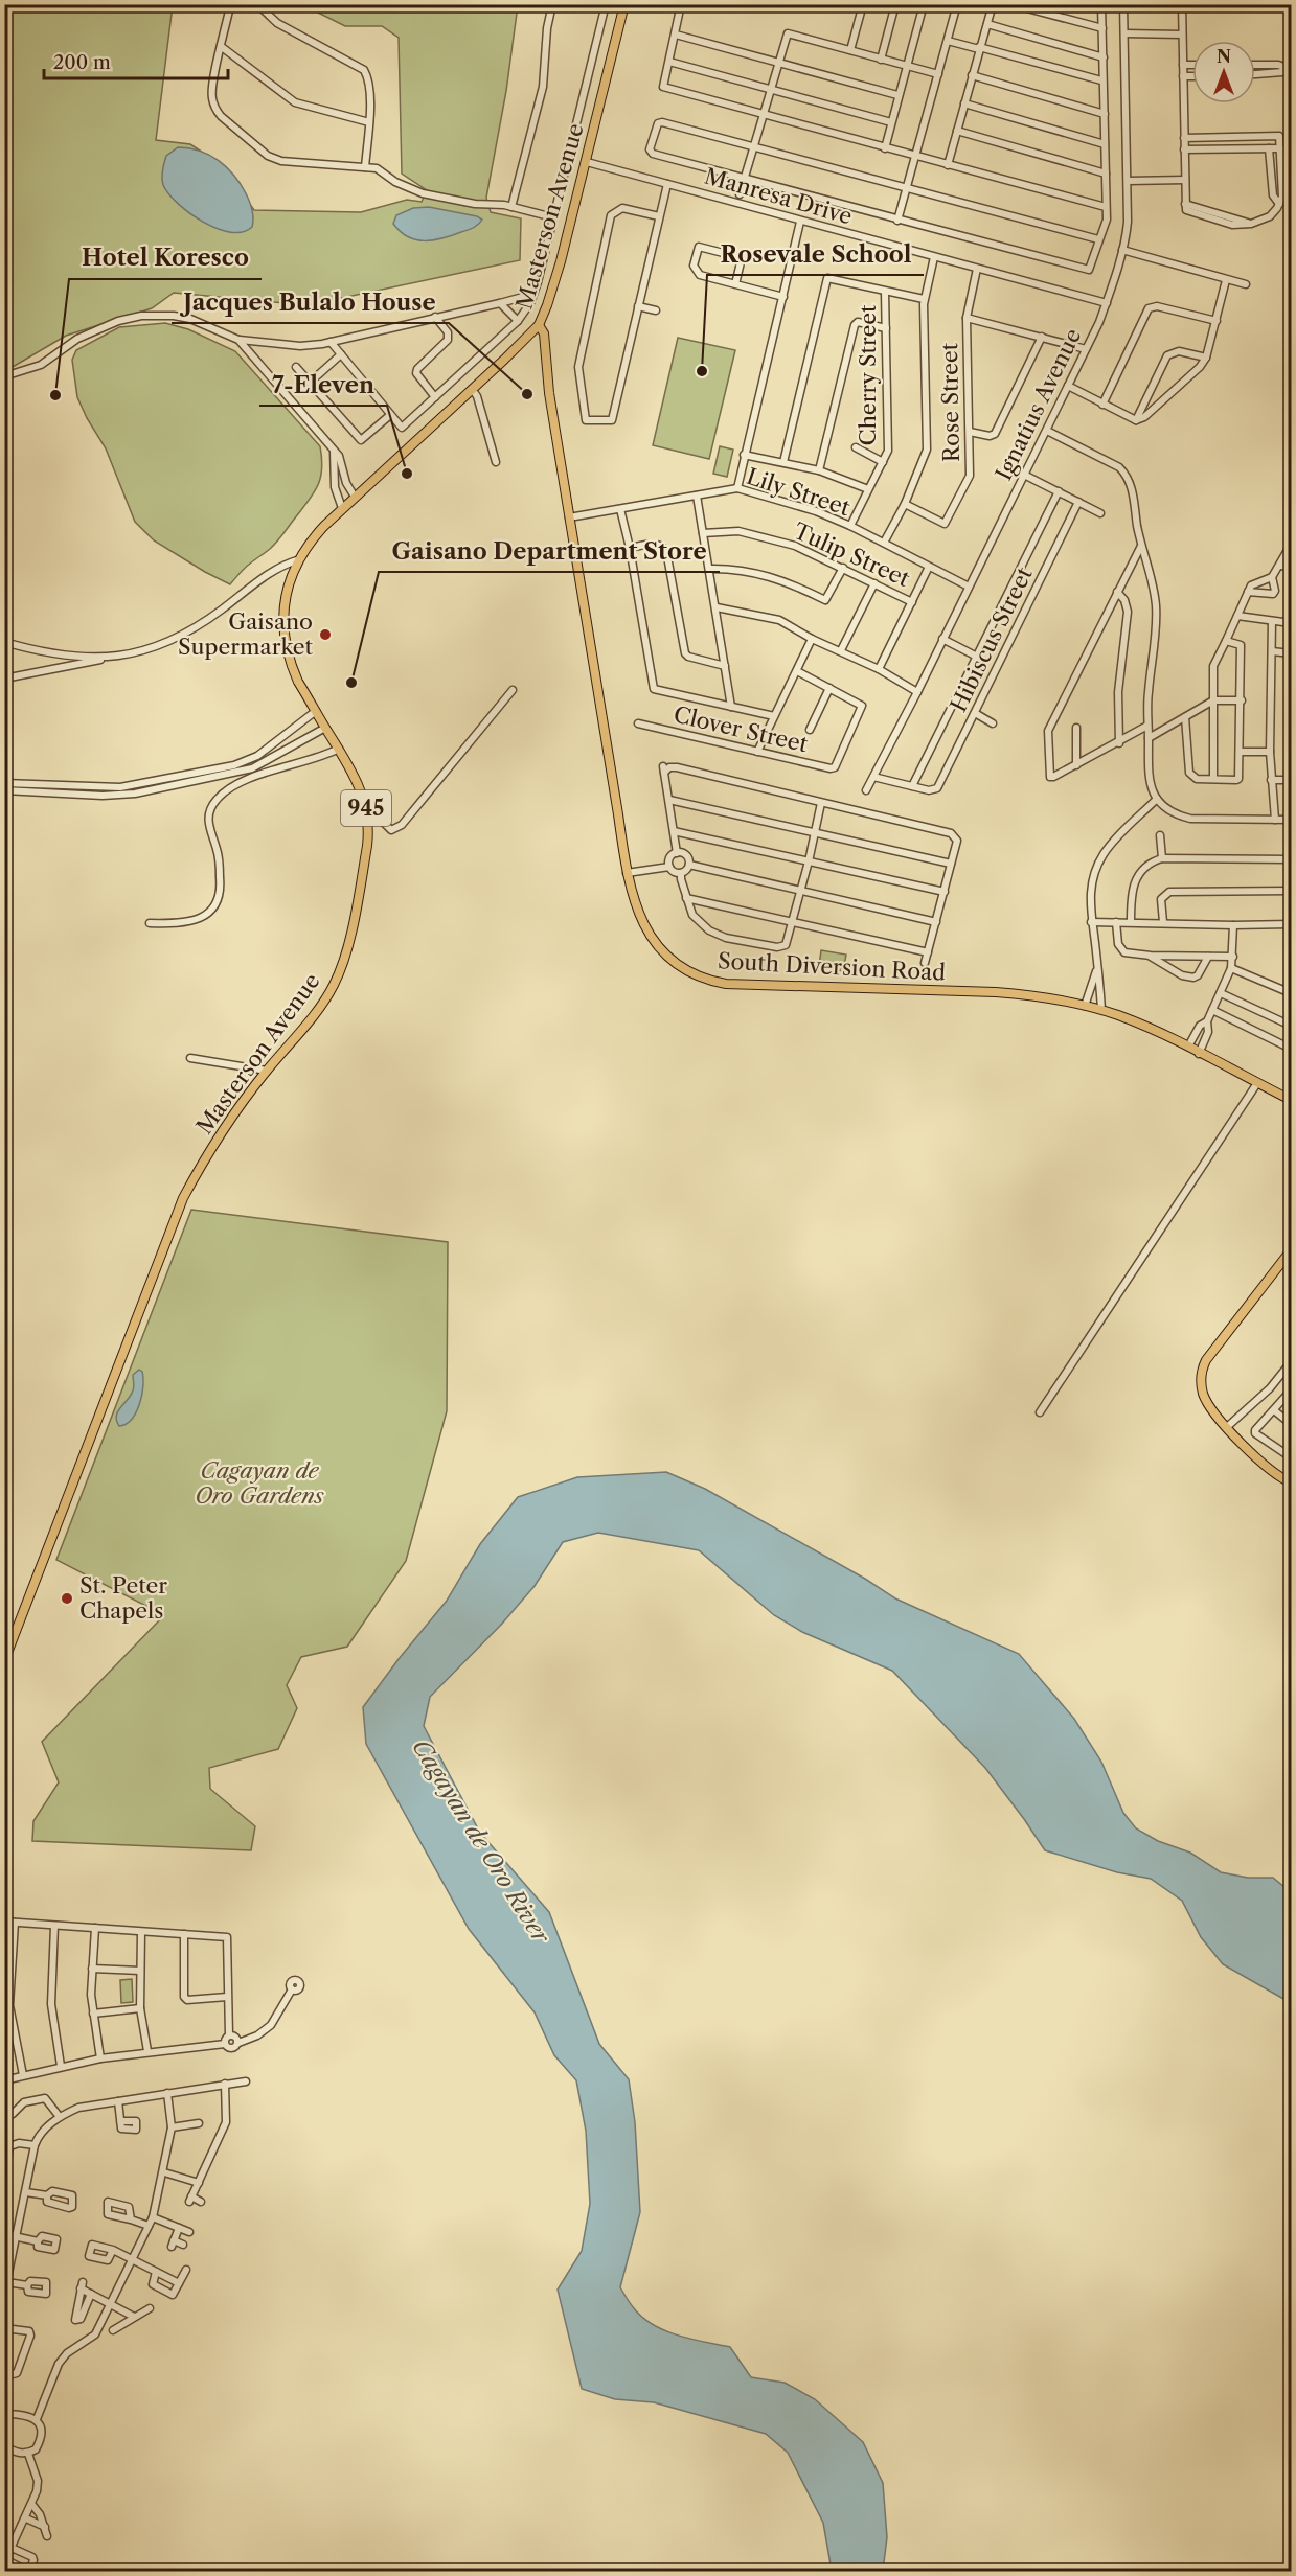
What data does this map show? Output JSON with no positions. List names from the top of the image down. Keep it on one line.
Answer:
{"streets":{"main road":["Masterson Avenue","945","South Diversion Road"],"street":["Manresa Drive","Cherry Street","Rose Street","Ignatius Avenue","Lily Street","Tulip Street","Hibiscus Street","Clover Street"]},"crossings":[["Manresa Drive","Masterson Avenue"],["Manresa Drive","Rose Street"],["Manresa Drive","Ignatius Avenue"],["Masterson Avenue","South Diversion Road"],["Cherry Street","Lily Street"],["Ignatius Avenue","Lily Street"],["Lily Street","South Diversion Road"]],"water":["Cagayan de Oro River"],"parks":["Cagayan de Oro Gardens"],"places":["Rosevale School","Jacques Bulalo House","Hotel Koresco","7-Eleven","Gaisano Supermarket","Gaisano Department Store","St. Peter Chapels"],"scale_bar":"200 m","north":"top"}
